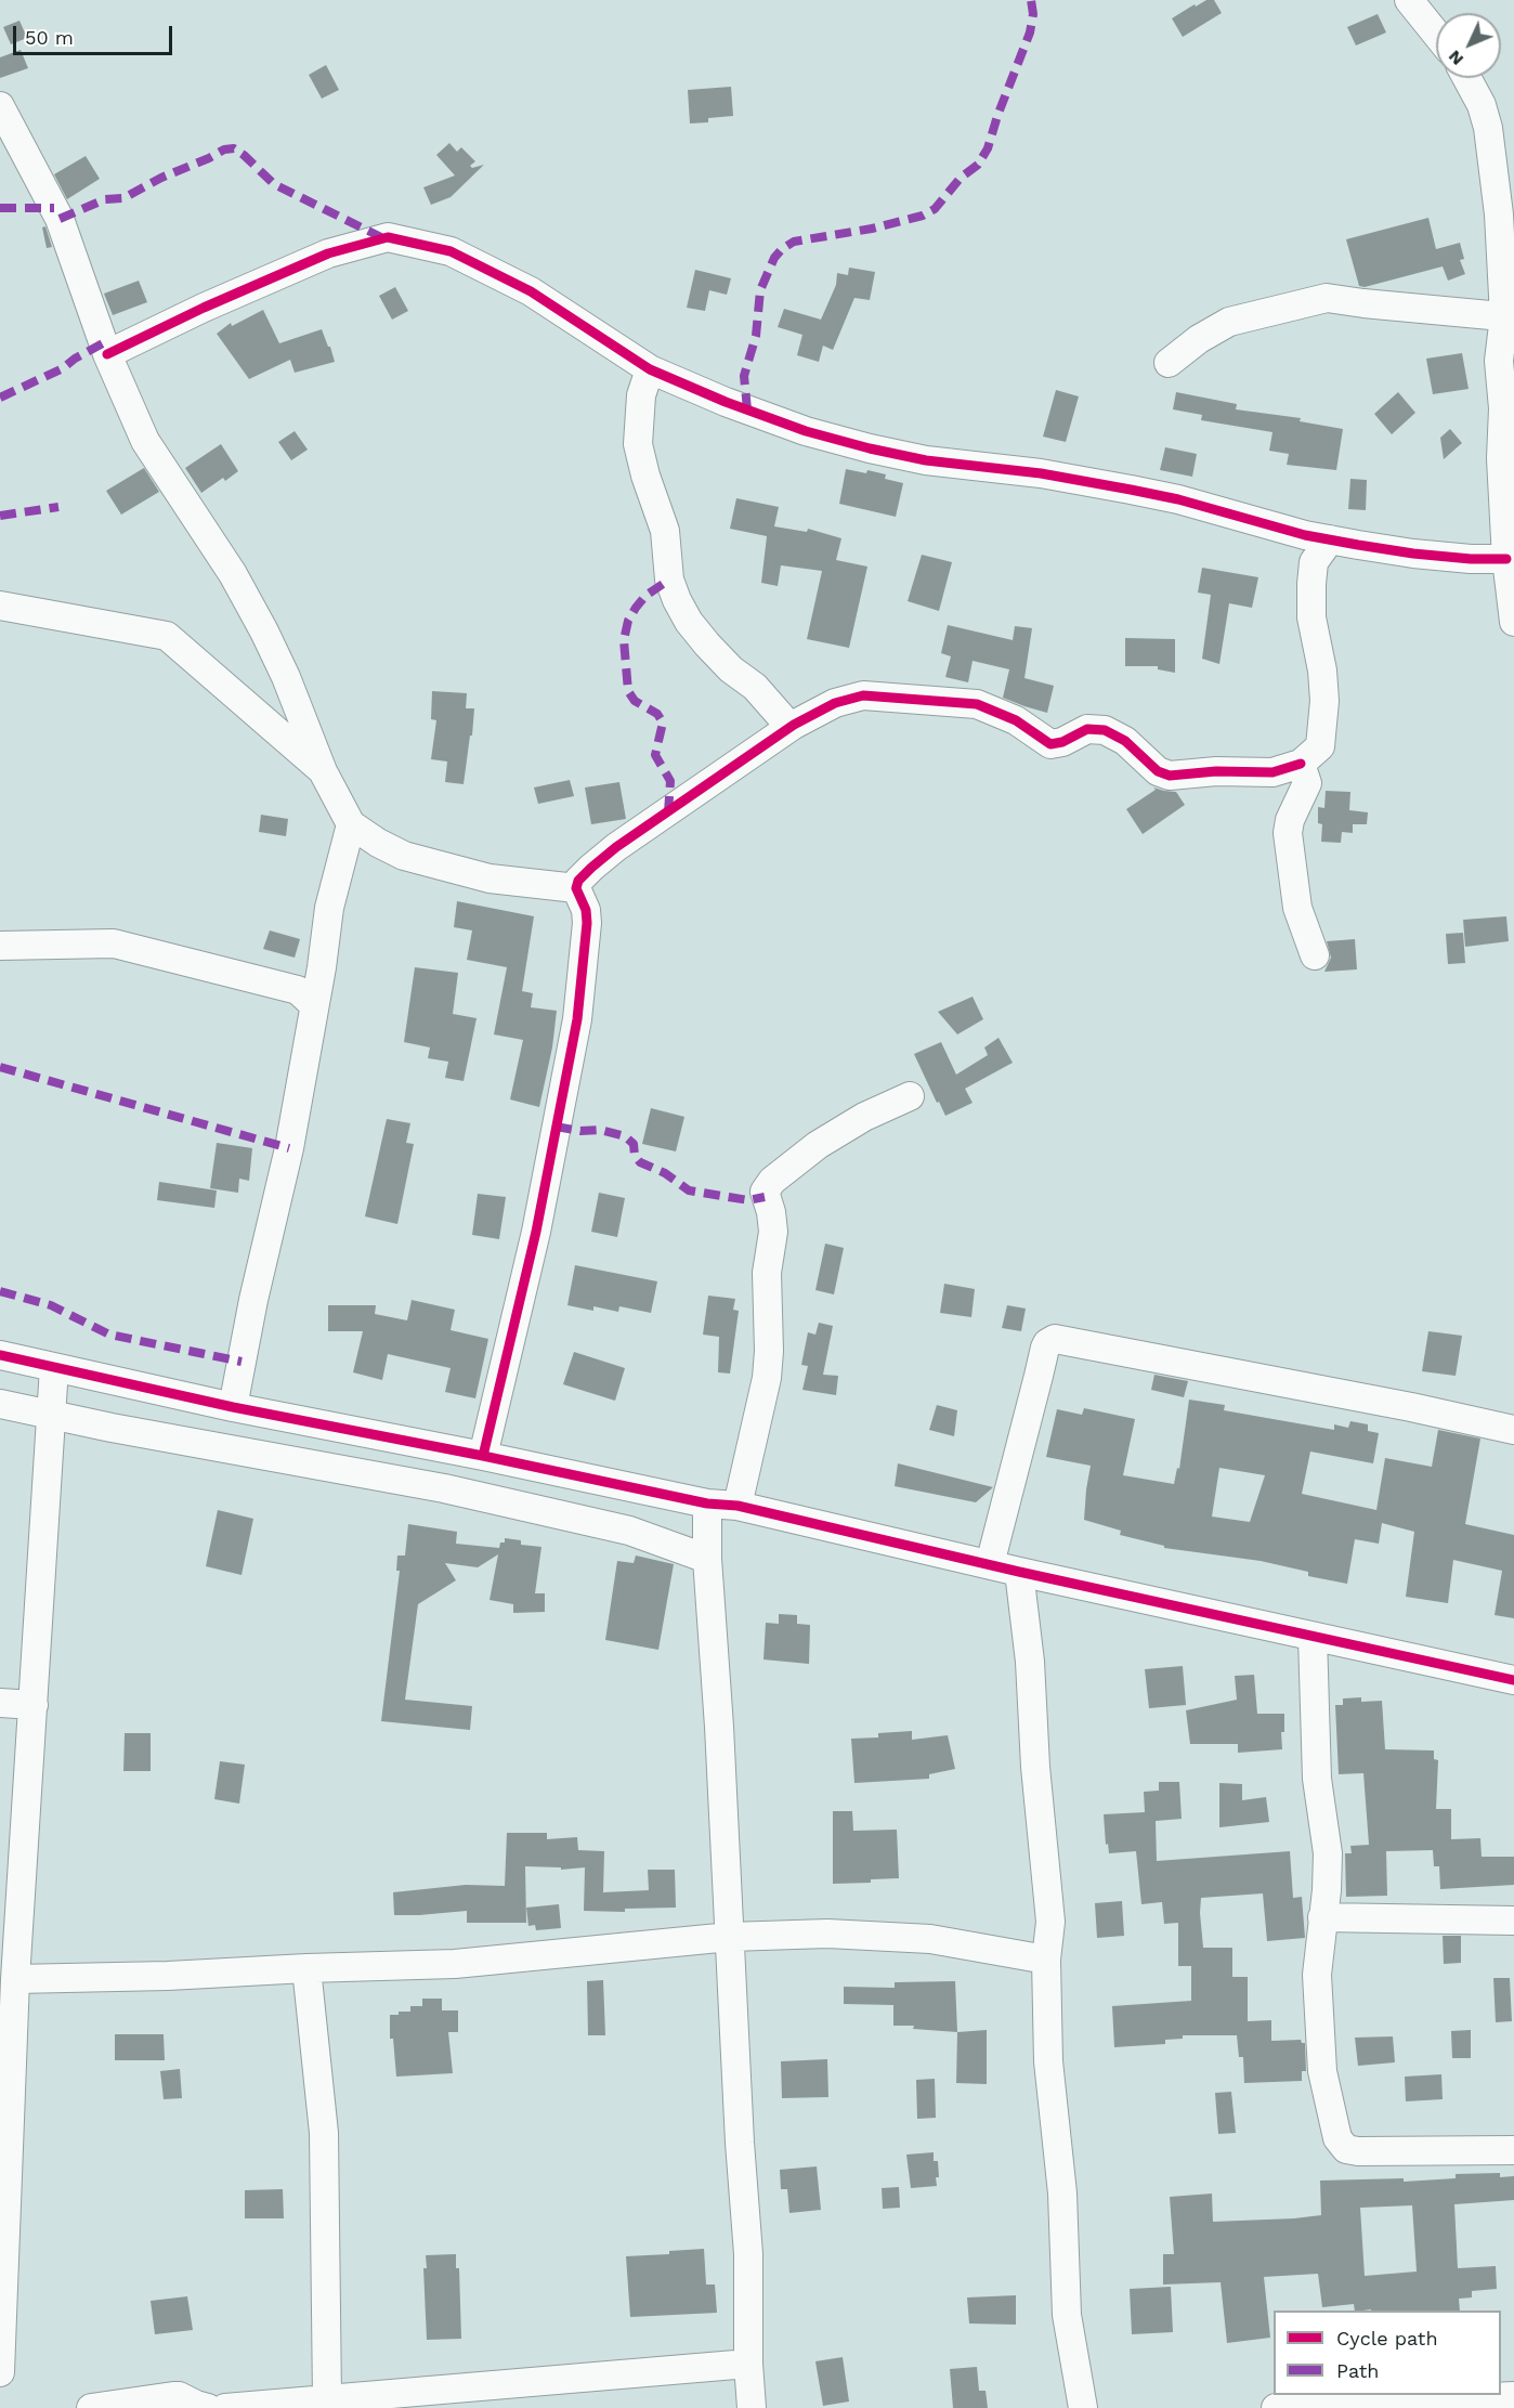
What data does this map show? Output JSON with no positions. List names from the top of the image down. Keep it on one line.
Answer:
{"legend":["Cycle path","Path"],"scale_bar":"50 m","north":"bottom left"}
